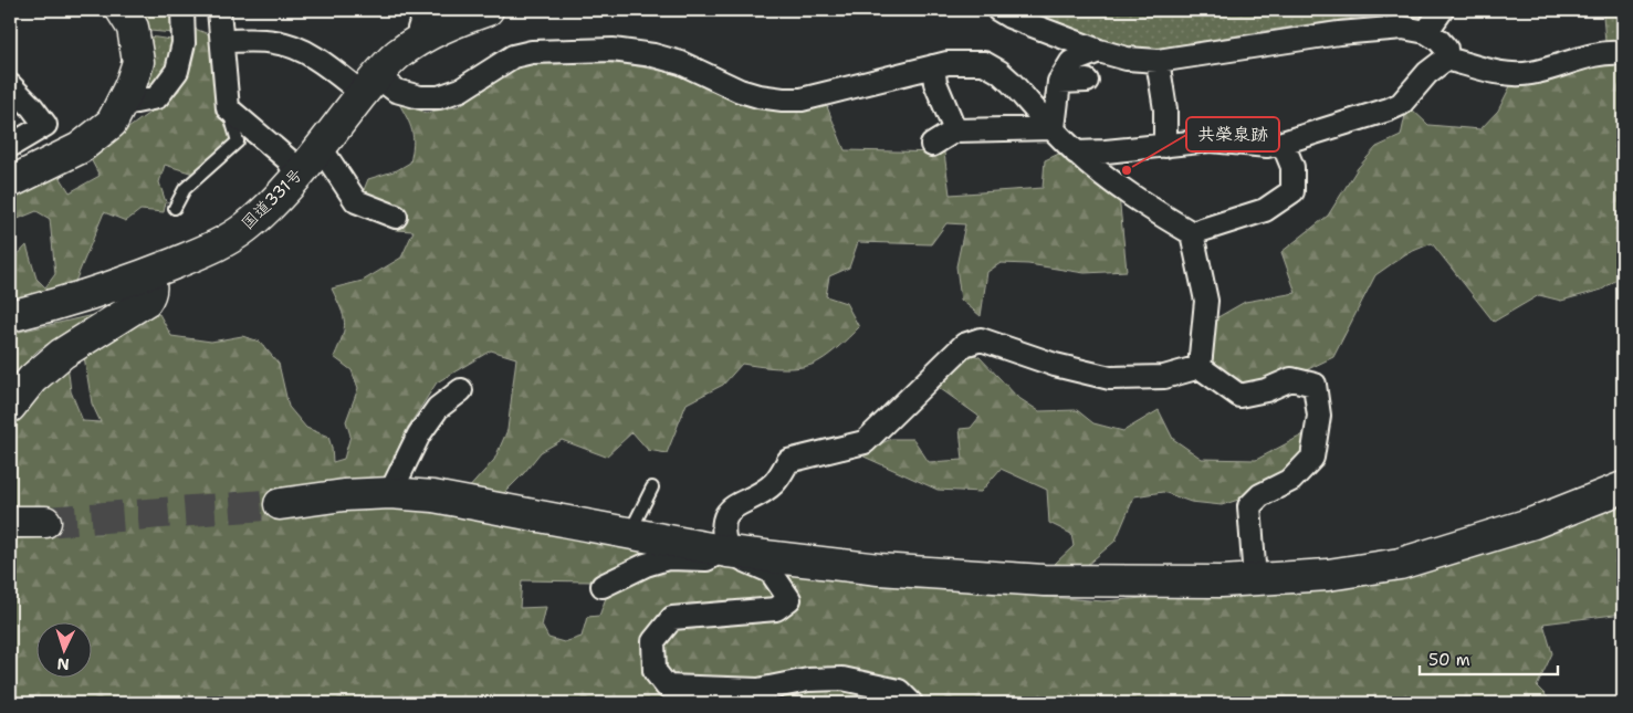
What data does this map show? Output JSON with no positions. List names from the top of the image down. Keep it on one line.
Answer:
{"streets":{"main road":["国道331号"]},"places":["共榮泉跡"],"scale_bar":"50 m","north":"bottom"}
